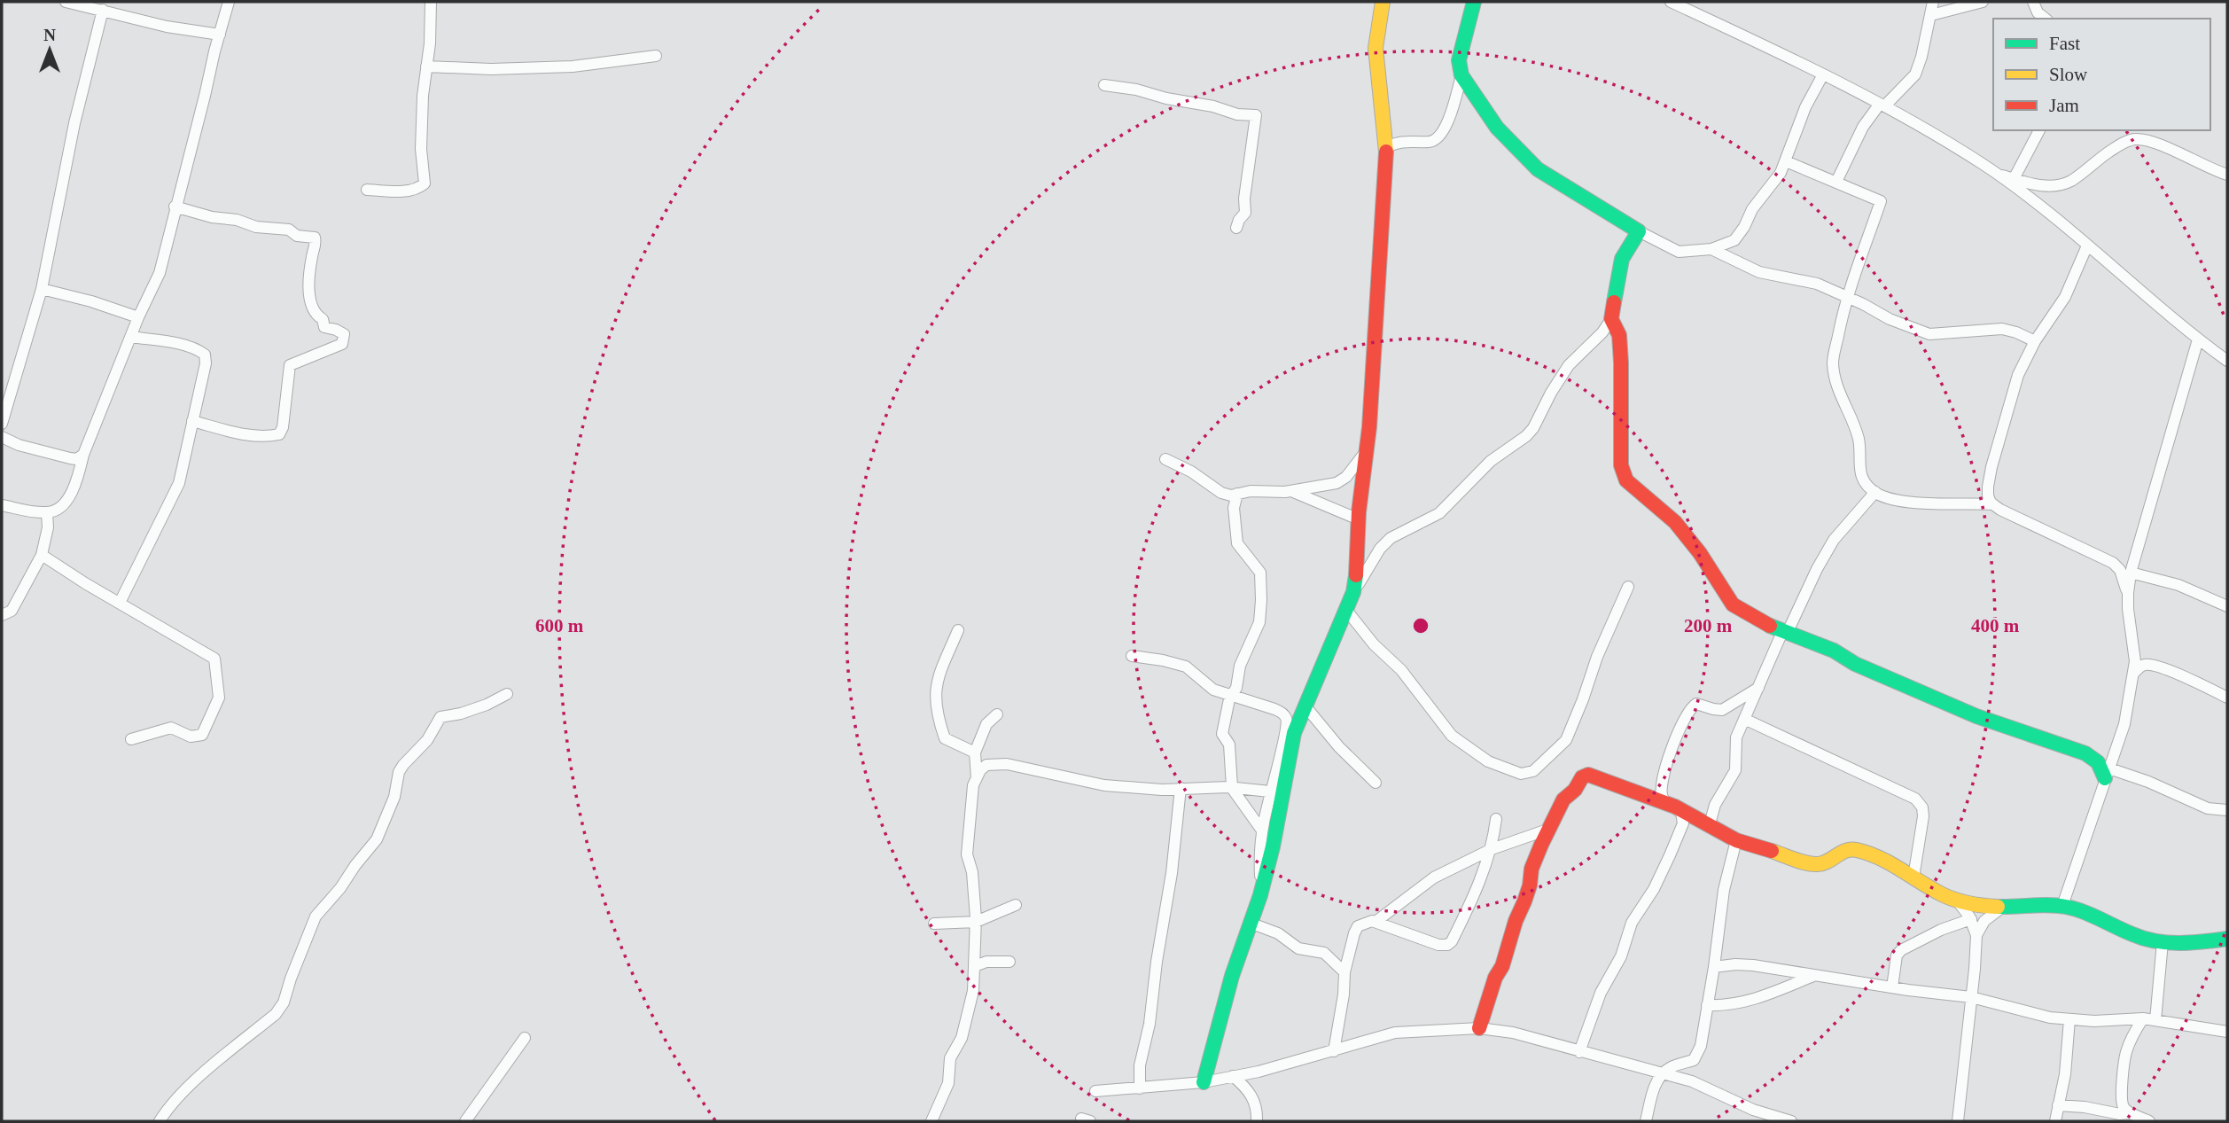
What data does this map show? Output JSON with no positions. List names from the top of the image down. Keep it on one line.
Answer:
{"legend":["Fast","Slow","Jam"],"north":"top","rings":["200 m","400 m","600 m"]}
